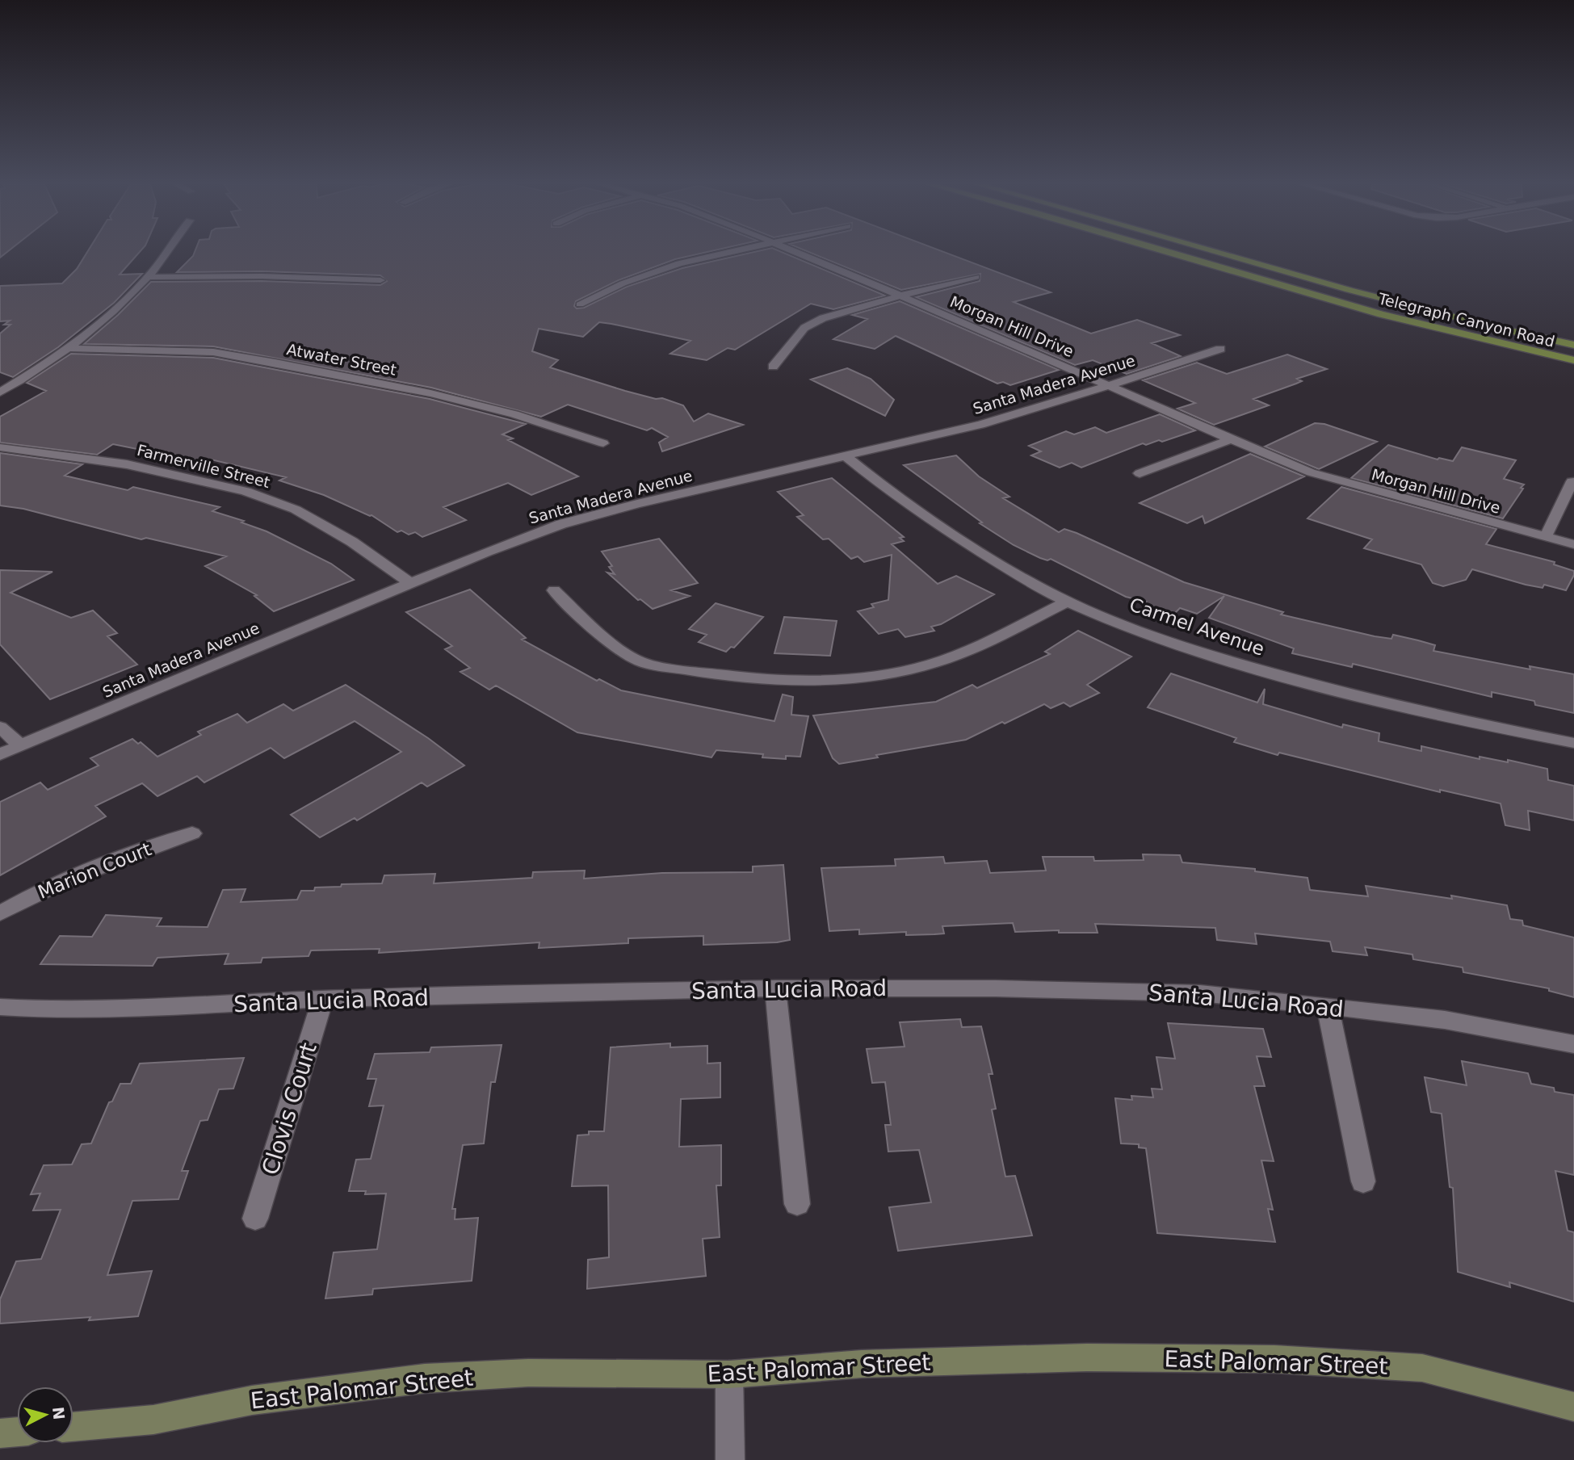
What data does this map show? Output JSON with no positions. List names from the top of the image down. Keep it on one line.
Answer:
{"streets":{"main road":["Telegraph Canyon Road","East Palomar Street"],"street":["Morgan Hill Drive","Atwater Street","Santa Madera Avenue","Farmerville Street","Carmel Avenue","Marion Court","Santa Lucia Road","Clovis Court"]},"crossings":[["Morgan Hill Drive","Santa Madera Avenue"],["Santa Madera Avenue","Farmerville Street"],["Santa Madera Avenue","Carmel Avenue"],["Santa Lucia Road","Clovis Court"]],"north":"right"}
